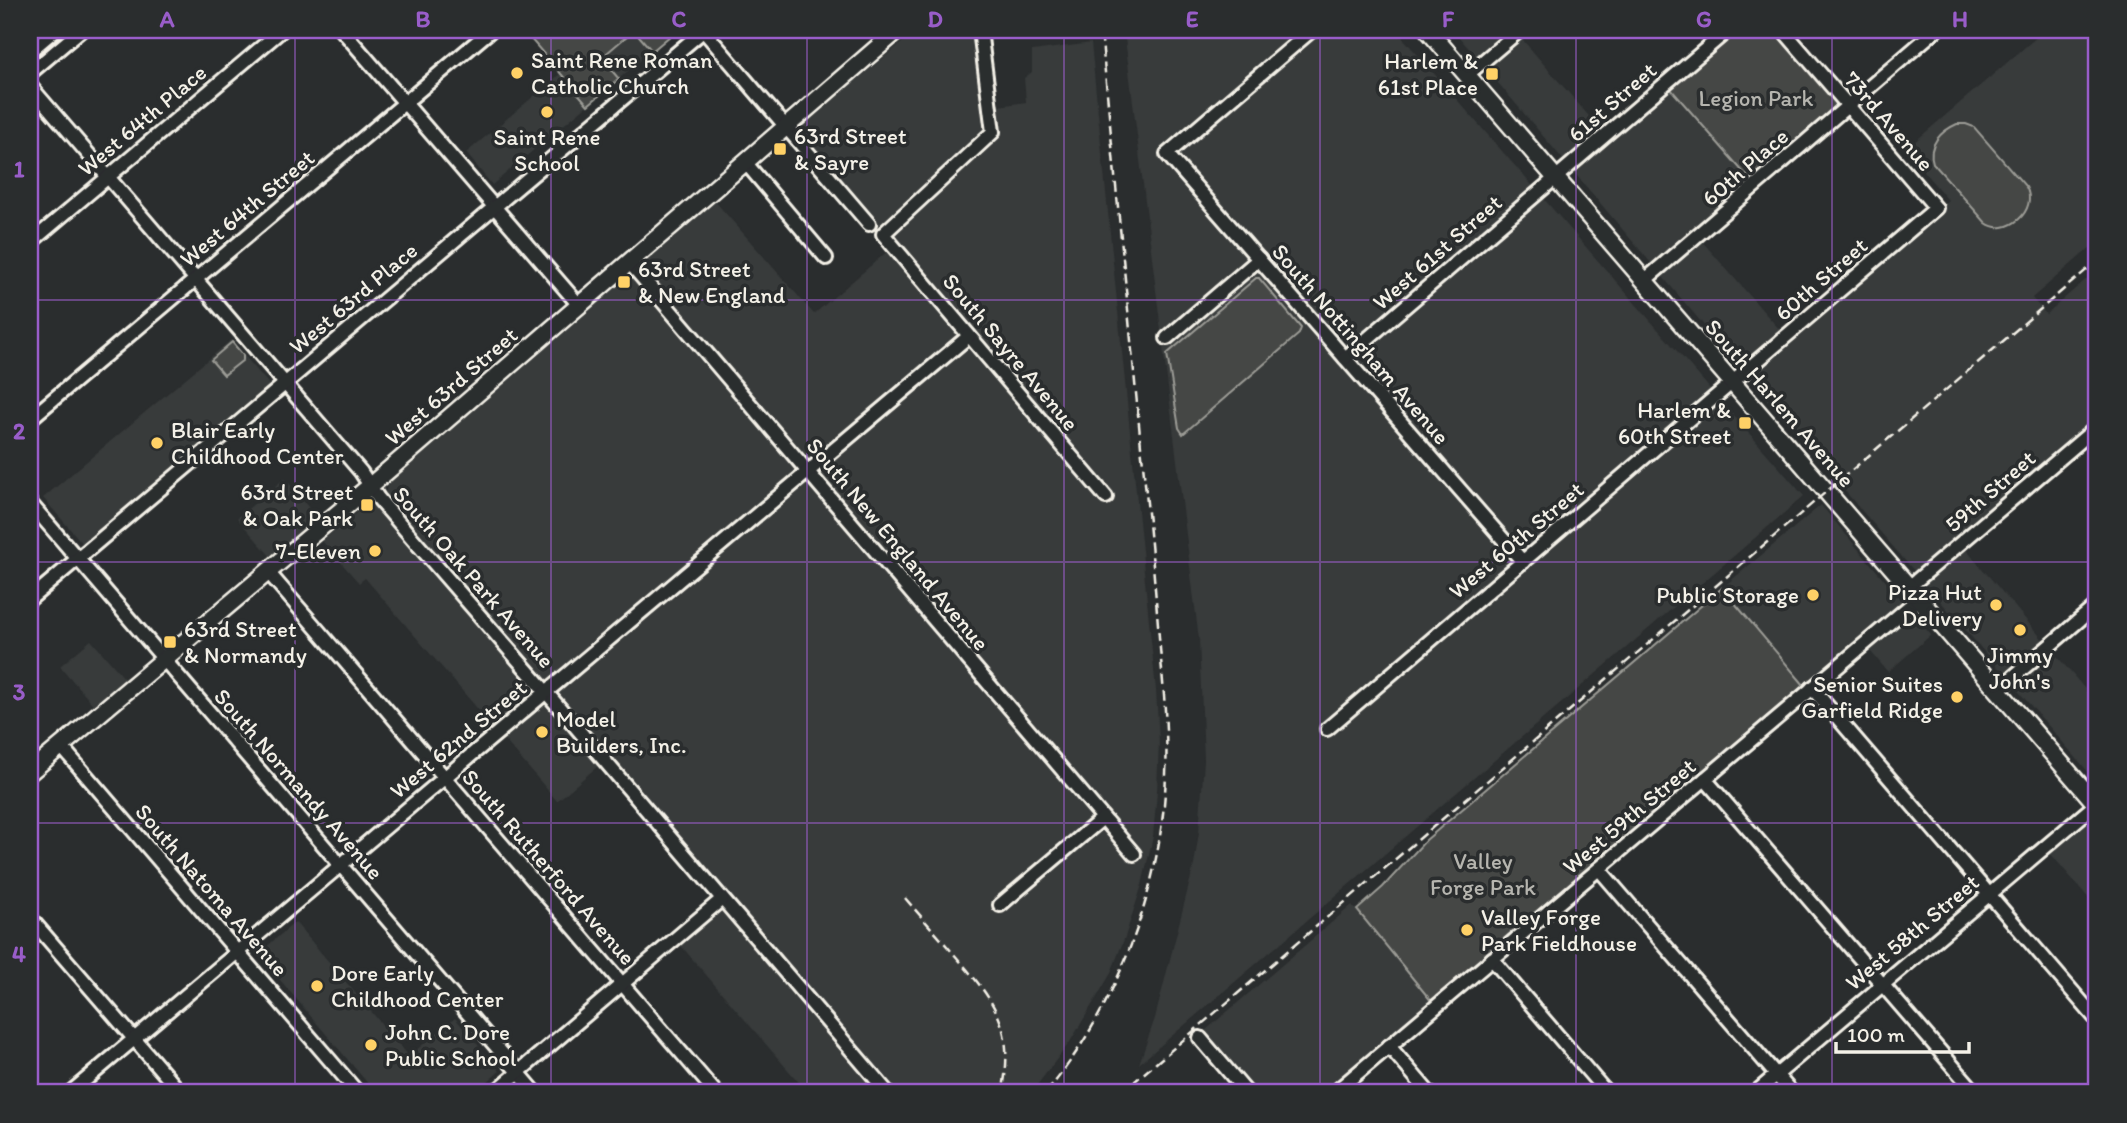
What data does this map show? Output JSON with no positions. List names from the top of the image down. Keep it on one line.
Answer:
{"streets":{"main road":["West 63rd Street","South Harlem Avenue"],"street":["61st Street","West 64th Place","73rd Avenue","60th Place","West 64th Street","West 61st Street","60th Street","West 63rd Place","South Nottingham Avenue","South Sayre Avenue","59th Street","West 60th Street","South New England Avenue","South Oak Park Avenue","West 62nd Street","South Normandy Avenue","West 59th Street","South Rutherford Avenue","South Natoma Avenue","West 58th Street"]},"crossings":[["61st Street","West 61st Street"],["61st Street","South Harlem Avenue"],["West 64th Place","South Oak Park Avenue"],["73rd Avenue","60th Place"],["73rd Avenue","60th Street"],["60th Place","South Harlem Avenue"],["West 64th Street","South Oak Park Avenue"],["West 61st Street","South Nottingham Avenue"],["West 61st Street","South Harlem Avenue"],["60th Street","South Harlem Avenue"],["60th Street","West 60th Street"],["West 63rd Place","South Oak Park Avenue"],["West 63rd Place","South Normandy Avenue"],["South Nottingham Avenue","West 60th Street"],["South Sayre Avenue","West 62nd Street"],["West 63rd Street","South New England Avenue"],["West 63rd Street","South Oak Park Avenue"],["West 63rd Street","South Normandy Avenue"],["West 63rd Street","South Rutherford Avenue"],["West 63rd Street","South Natoma Avenue"],["South Harlem Avenue","59th Street"],["South Harlem Avenue","West 60th Street"],["South Harlem Avenue","West 59th Street"],["South Harlem Avenue","West 58th Street"],["59th Street","West 59th Street"],["South New England Avenue","West 62nd Street"],["South Oak Park Avenue","West 62nd Street"],["West 62nd Street","South Normandy Avenue"],["West 62nd Street","South Rutherford Avenue"],["West 62nd Street","South Natoma Avenue"]],"parks":["Legion Park","Valley Forge Park"],"places":{"other":["Saint Rene Roman Catholic Church","Saint Rene School","Blair Early Childhood Center","7-Eleven","Public Storage","Pizza Hut Delivery","Jimmy John's","Senior Suites Garfield Ridge","Model Builders, Inc.","Valley Forge Park Fieldhouse","Dore Early Childhood Center","John C. Dore Public School"],"transit":["Harlem & 61st Place","63rd Street & Sayre","63rd Street & New England","Harlem & 60th Street","63rd Street & Oak Park","63rd Street & Normandy"]},"scale_bar":"100 m","grid":{"columns":["A","B","C","D","E","F","G","H"],"rows":["1","2","3","4"]}}
